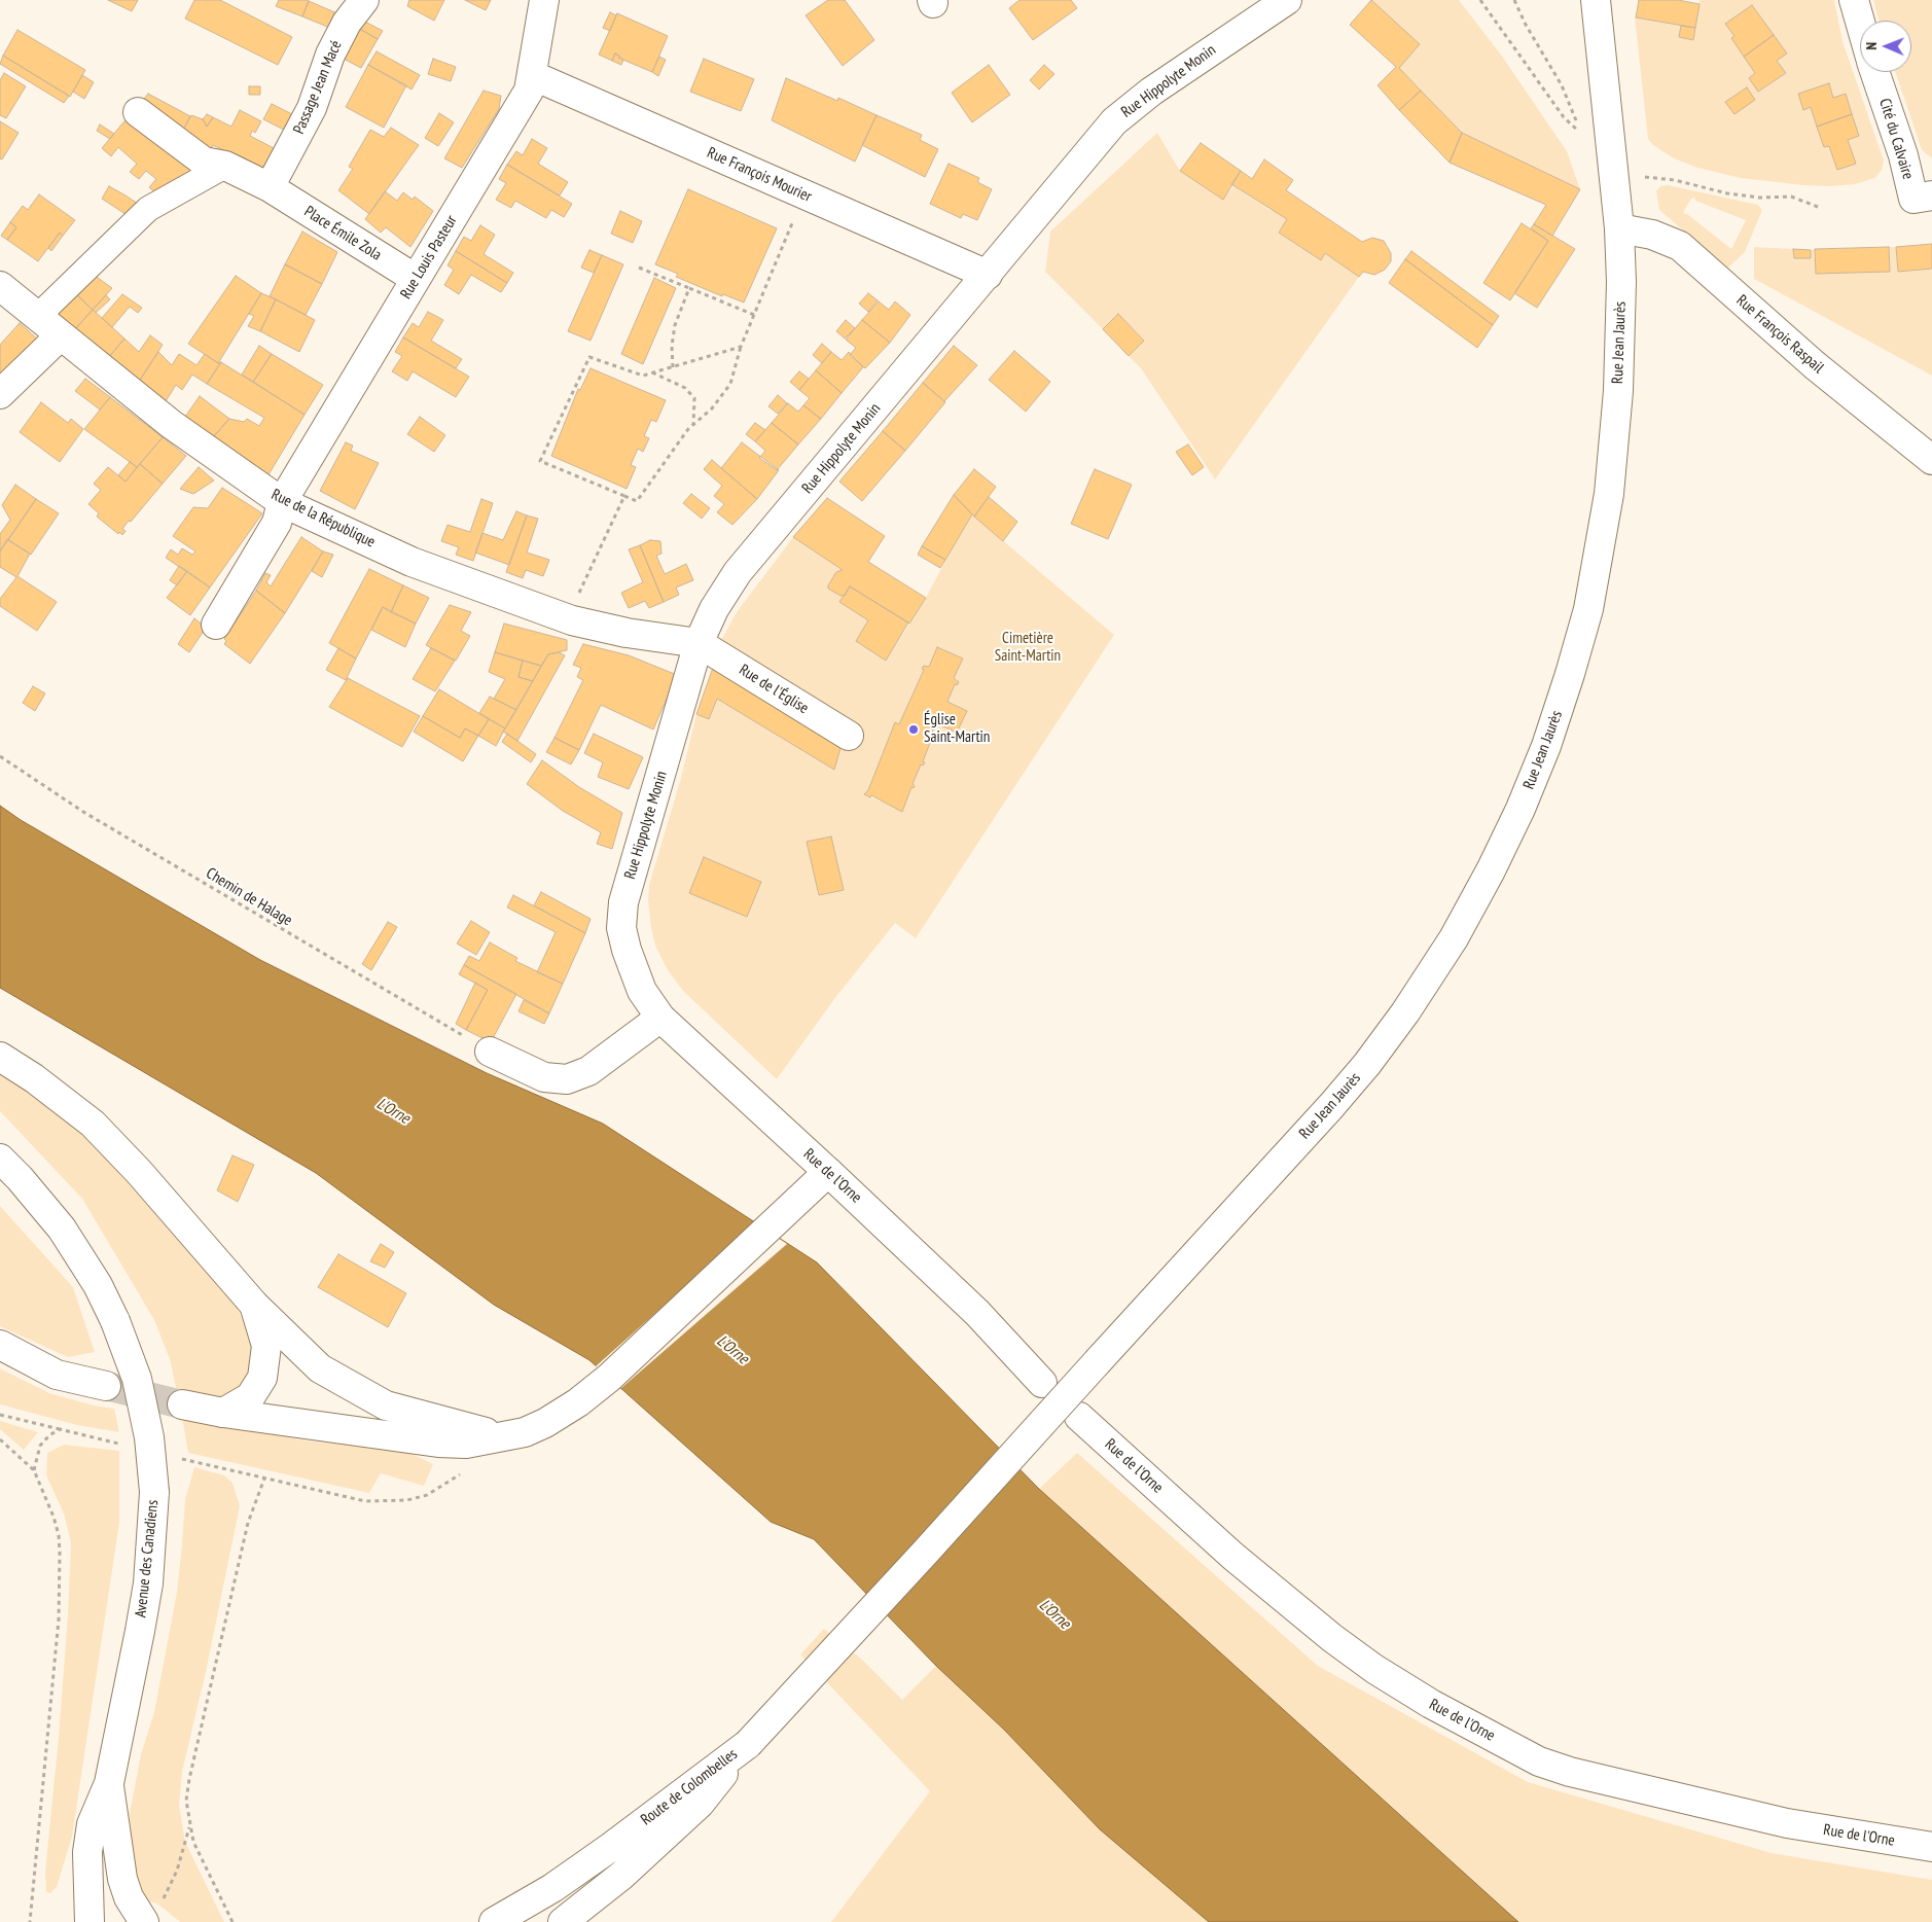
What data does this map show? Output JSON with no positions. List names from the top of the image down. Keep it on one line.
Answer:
{"streets":{"street":["Rue Hippolyte Monin","Passage Jean Macé","Cité du Calvaire","Rue François Mourier","Place Émile Zola","Rue Louis Pasteur","Rue François Raspail","Rue Jean Jaurès","Rue de la République","Rue de l'Église","Rue de l'Orne","Avenue des Canadiens","Route de Colombelles"],"path":["Chemin de Halage"]},"crossings":[["Rue Hippolyte Monin","Rue François Mourier"],["Rue Hippolyte Monin","Rue de la République"],["Rue Hippolyte Monin","Rue de l'Église"],["Rue Hippolyte Monin","Rue de l'Orne"],["Passage Jean Macé","Place Émile Zola"],["Rue François Mourier","Rue Louis Pasteur"],["Place Émile Zola","Rue Louis Pasteur"],["Rue Louis Pasteur","Rue de la République"],["Rue François Raspail","Rue Jean Jaurès"],["Rue Jean Jaurès","Route de Colombelles"],["Rue de la République","Rue de l'Église"]],"water":["L'Orne"],"parks":["Cimetière Saint-Martin"],"places":["Église Saint-Martin"],"north":"left"}
